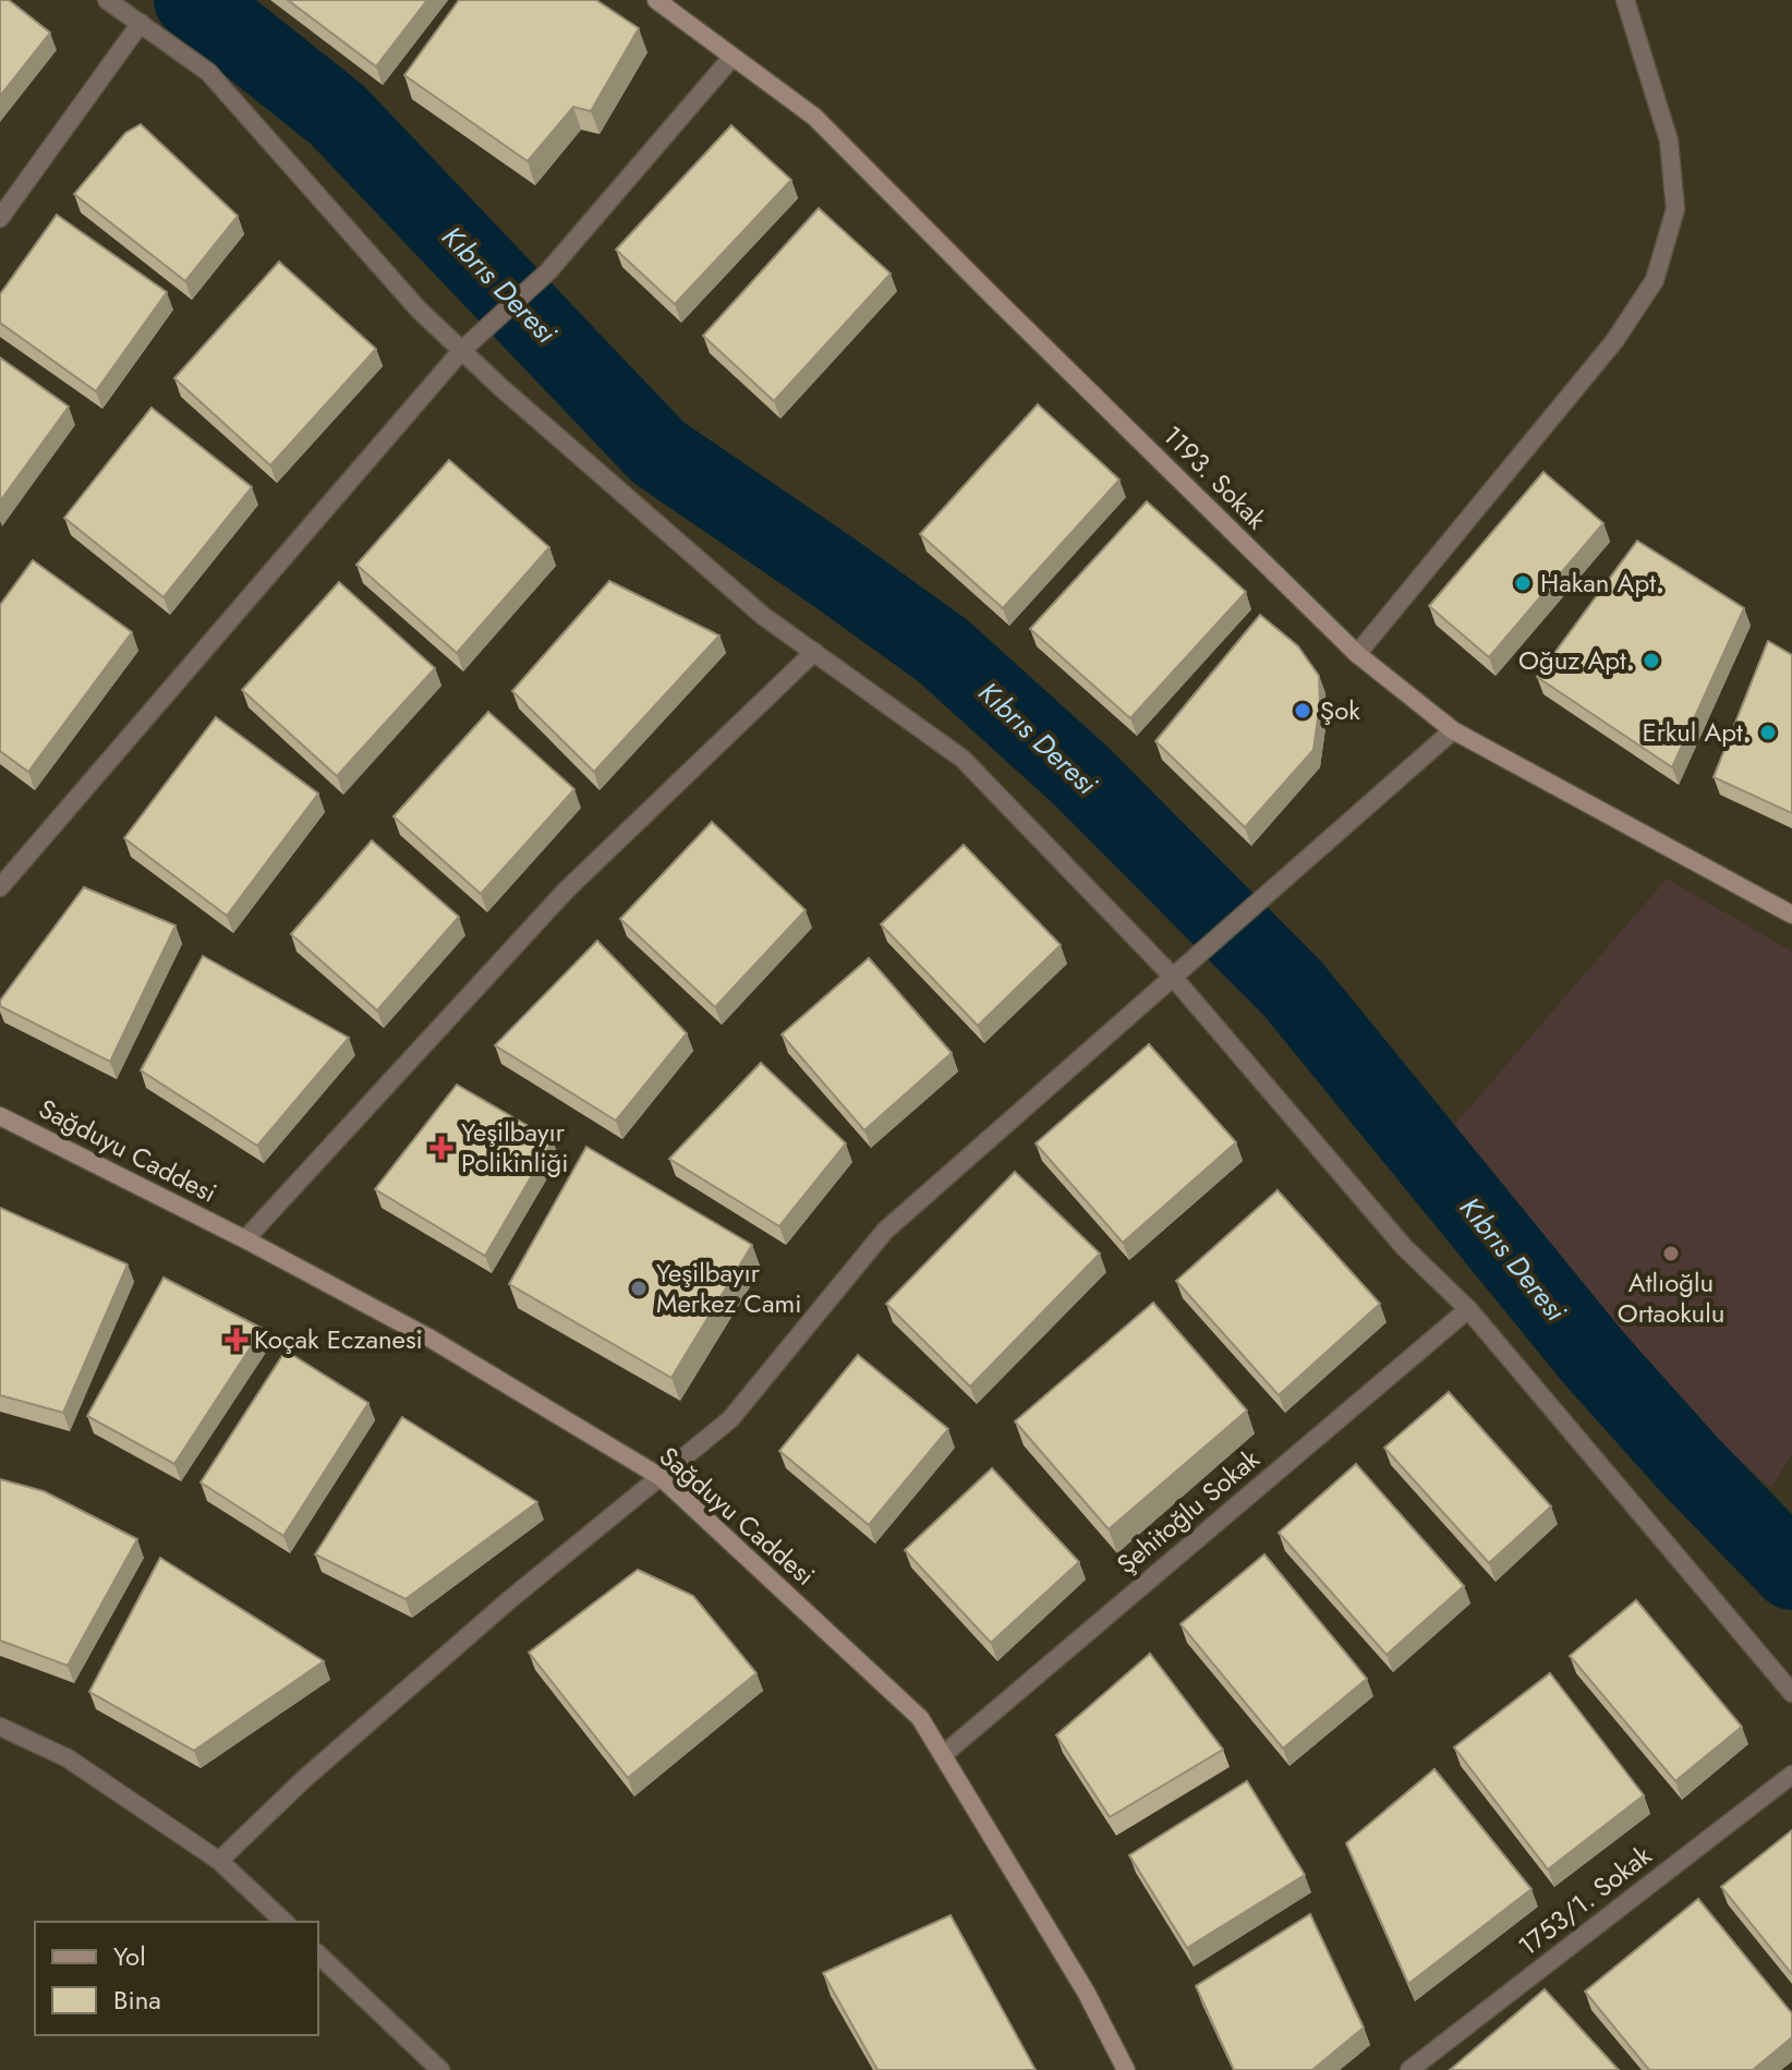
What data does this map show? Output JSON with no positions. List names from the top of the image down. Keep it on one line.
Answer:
{"streets":{"street":["1193. Sokak","Sağduyu Caddesi","Şehitoğlu Sokak","1753/1. Sokak"]},"crossings":[["Sağduyu Caddesi","Şehitoğlu Sokak"]],"water":["Kıbrıs Deresi"],"places":{"other":["Hakan Apt.","Oğuz Apt.","Şok","Erkul Apt.","Atlıoğlu Ortaokulu","Yeşilbayır Merkez Cami"],"health":["Yeşilbayır Polikinliği","Koçak Eczanesi"]},"legend":["Yol","Bina"]}
